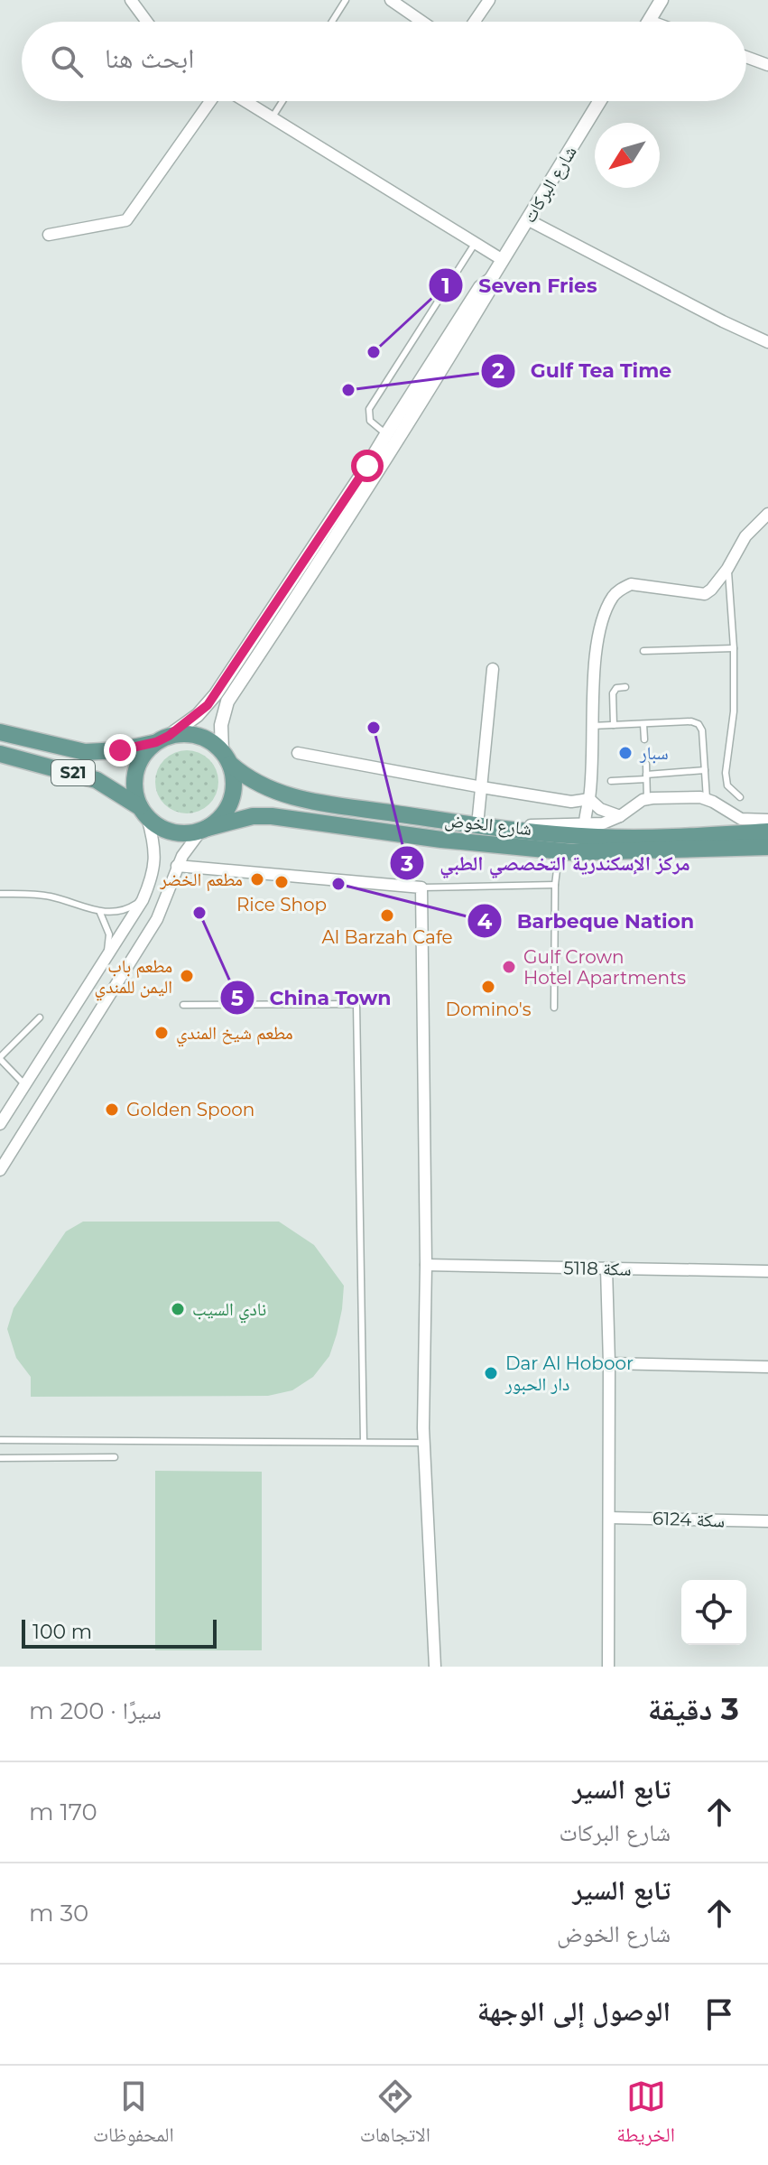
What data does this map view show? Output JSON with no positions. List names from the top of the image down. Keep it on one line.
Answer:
{"streets":{"main road":["S21","شارع الخوض"],"street":["شارع البركات","سكة 5118","سكة 6124"]},"crossings":[["شارع البركات","S21"],["شارع البركات","شارع الخوض"],["S21","شارع الخوض"]],"places":["Seven Fries","Gulf Tea Time","مركز الإسكندرية التخصصي الطبي","سبار","مطعم الخضر","Rice Shop","Barbeque Nation","China Town","Al Barzah Cafe","Gulf Crown Hotel Apartments","مطعم باب اليمن للمندي","Domino's","مطعم شيخ المندي","Golden Spoon","نادي السيب","Dar Al Hoboor دار الحبور"],"scale_bar":"100 m","north":"bottom left","page":{"search":"ابحث هنا","scale":"100 m","heading":["3 دقيقة","سيرًا · 200 m"],"list":[["تابع السير","شارع البركات","170 m"],["تابع السير","شارع الخوض","30 m"],"الوصول إلى الوجهة"],"nav":["الخريطة","الاتجاهات","المحفوظات"]}}
